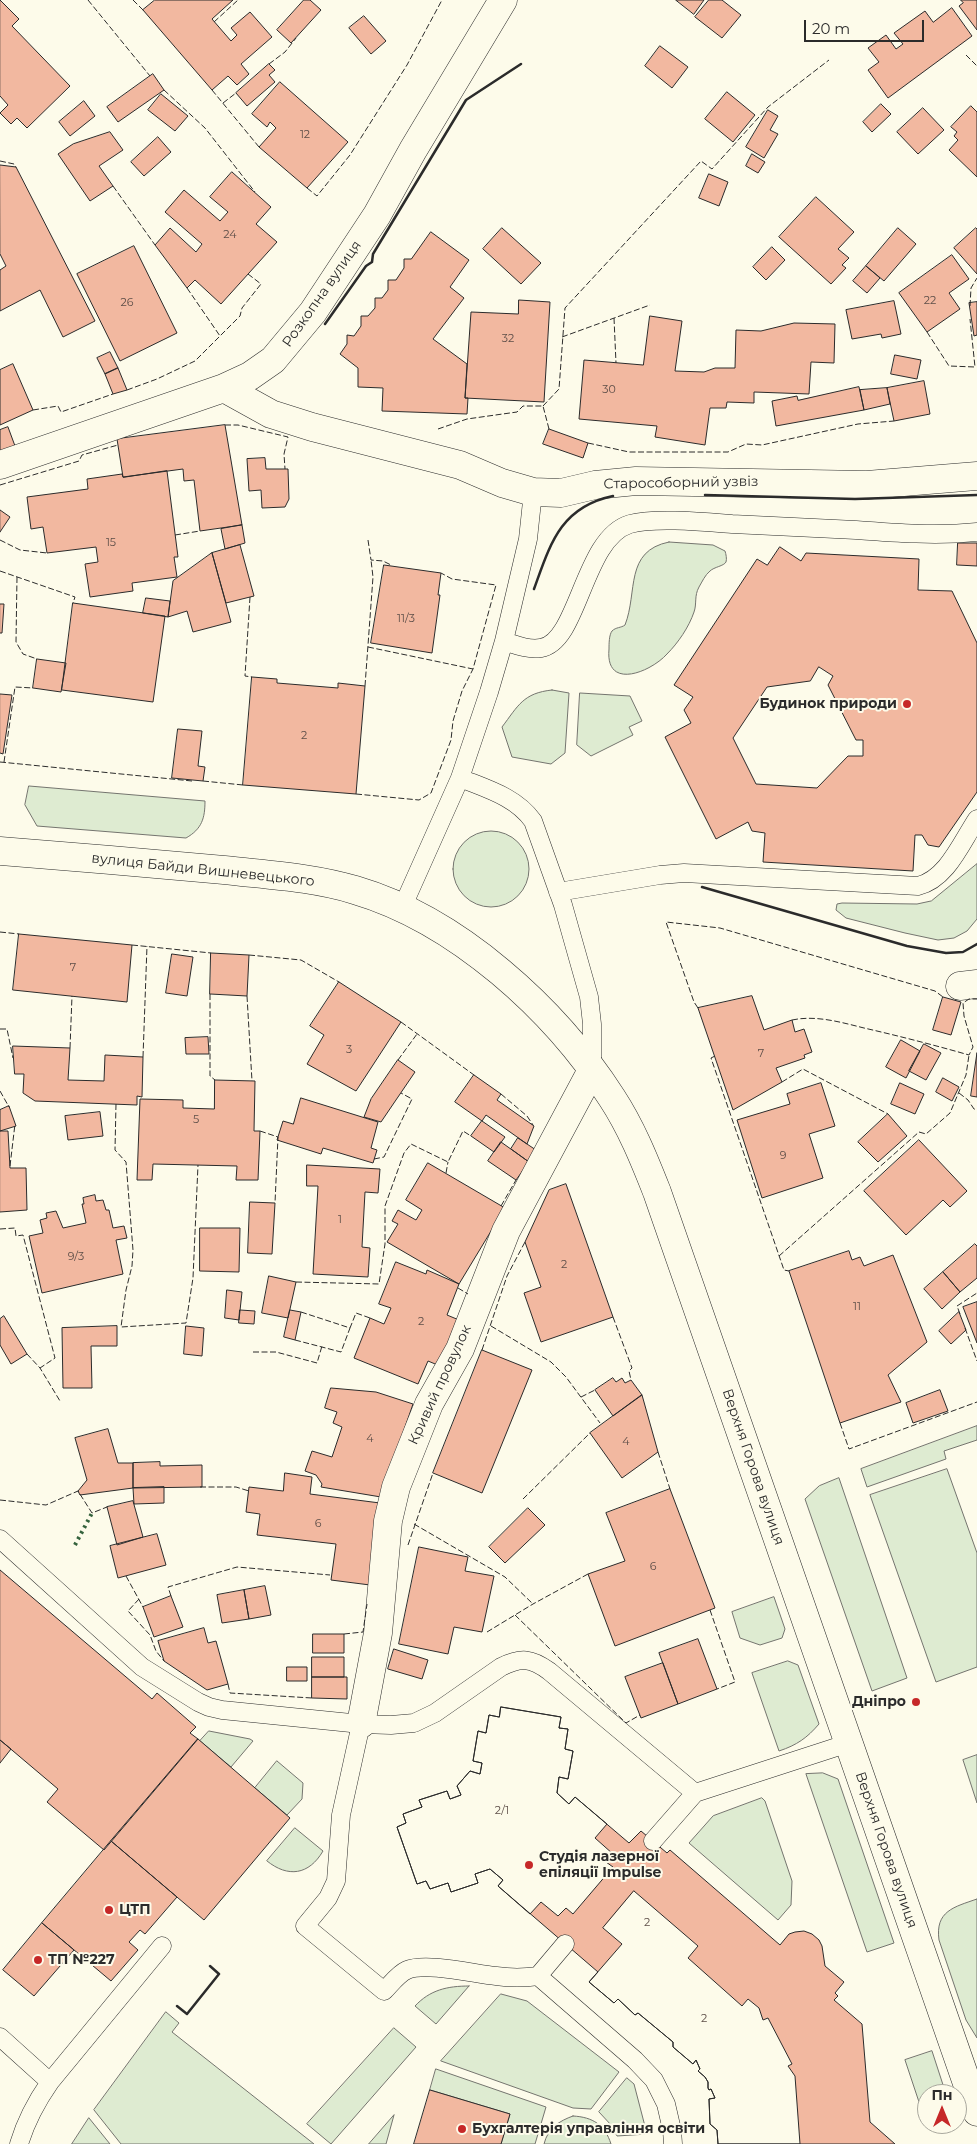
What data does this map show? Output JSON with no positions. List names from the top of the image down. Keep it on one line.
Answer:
{"streets":{"street":["Розкопна вулиця","Старособорний узвіз","вулиця Байди Вишневецького","Кривий провулок","Верхня Горова вулиця"]},"crossings":[["Розкопна вулиця","Старособорний узвіз"],["вулиця Байди Вишневецького","Верхня Горова вулиця"],["Кривий провулок","Верхня Горова вулиця"]],"places":["Будинок природи","Дніпро","Студія лазерної епіляції Impulse","ЦТП","ТП №227","Бухгалтерія управління освіти"],"house_numbers":["12","24","22","26","32","30","15","11/3","2","7","3","7","5","9","1","9/3","2","11","2","4","4","6","6","2/1","2","2"],"scale_bar":"20 m","north":"top"}
